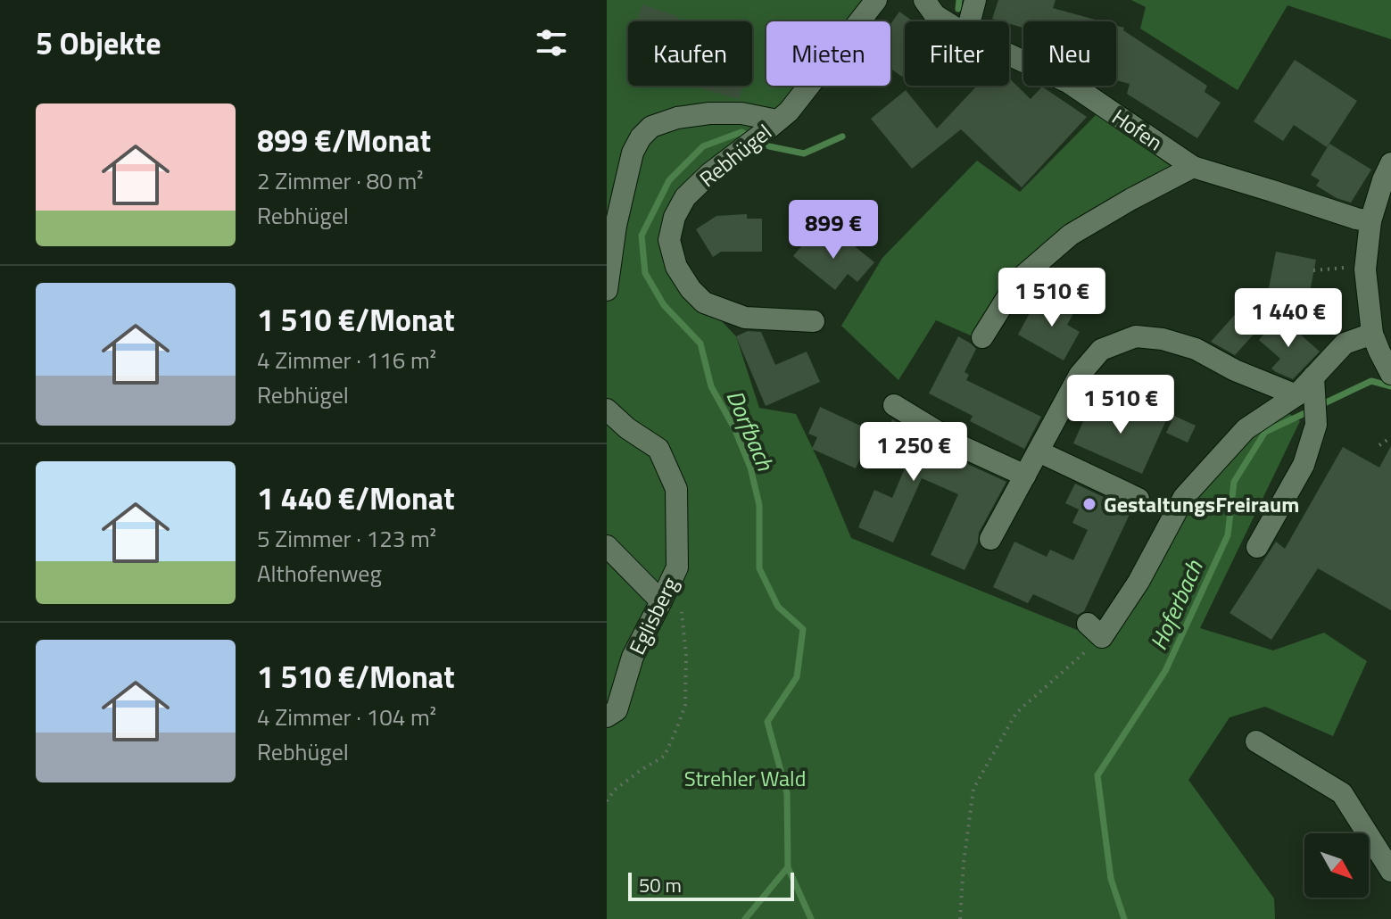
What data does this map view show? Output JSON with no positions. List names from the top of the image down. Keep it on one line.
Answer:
{"streets":{"street":["Hofen","Rebhügel","Eglisberg"]},"water":["Dorfbach","Hoferbach"],"parks":["Strehler Wald"],"places":["GestaltungsFreiraum"],"scale_bar":"50 m","north":"bottom right","page":{"heading":"5 Objekte","chip":["Kaufen","Mieten","Filter","Neu"],"list":[{"name":"899 €/Monat","note":"2 Zimmer · 80 m² · Rebhügel"},{"name":"1 510 €/Monat","note":"4 Zimmer · 116 m² · Rebhügel"},{"name":"1 440 €/Monat","note":"5 Zimmer · 123 m² · Althofenweg"},{"name":"1 510 €/Monat","note":"4 Zimmer · 104 m² · Rebhügel"}],"price":["899 €","1 510 €","1 440 €","1 510 €","1 250 €"],"scale":"50 m"}}
